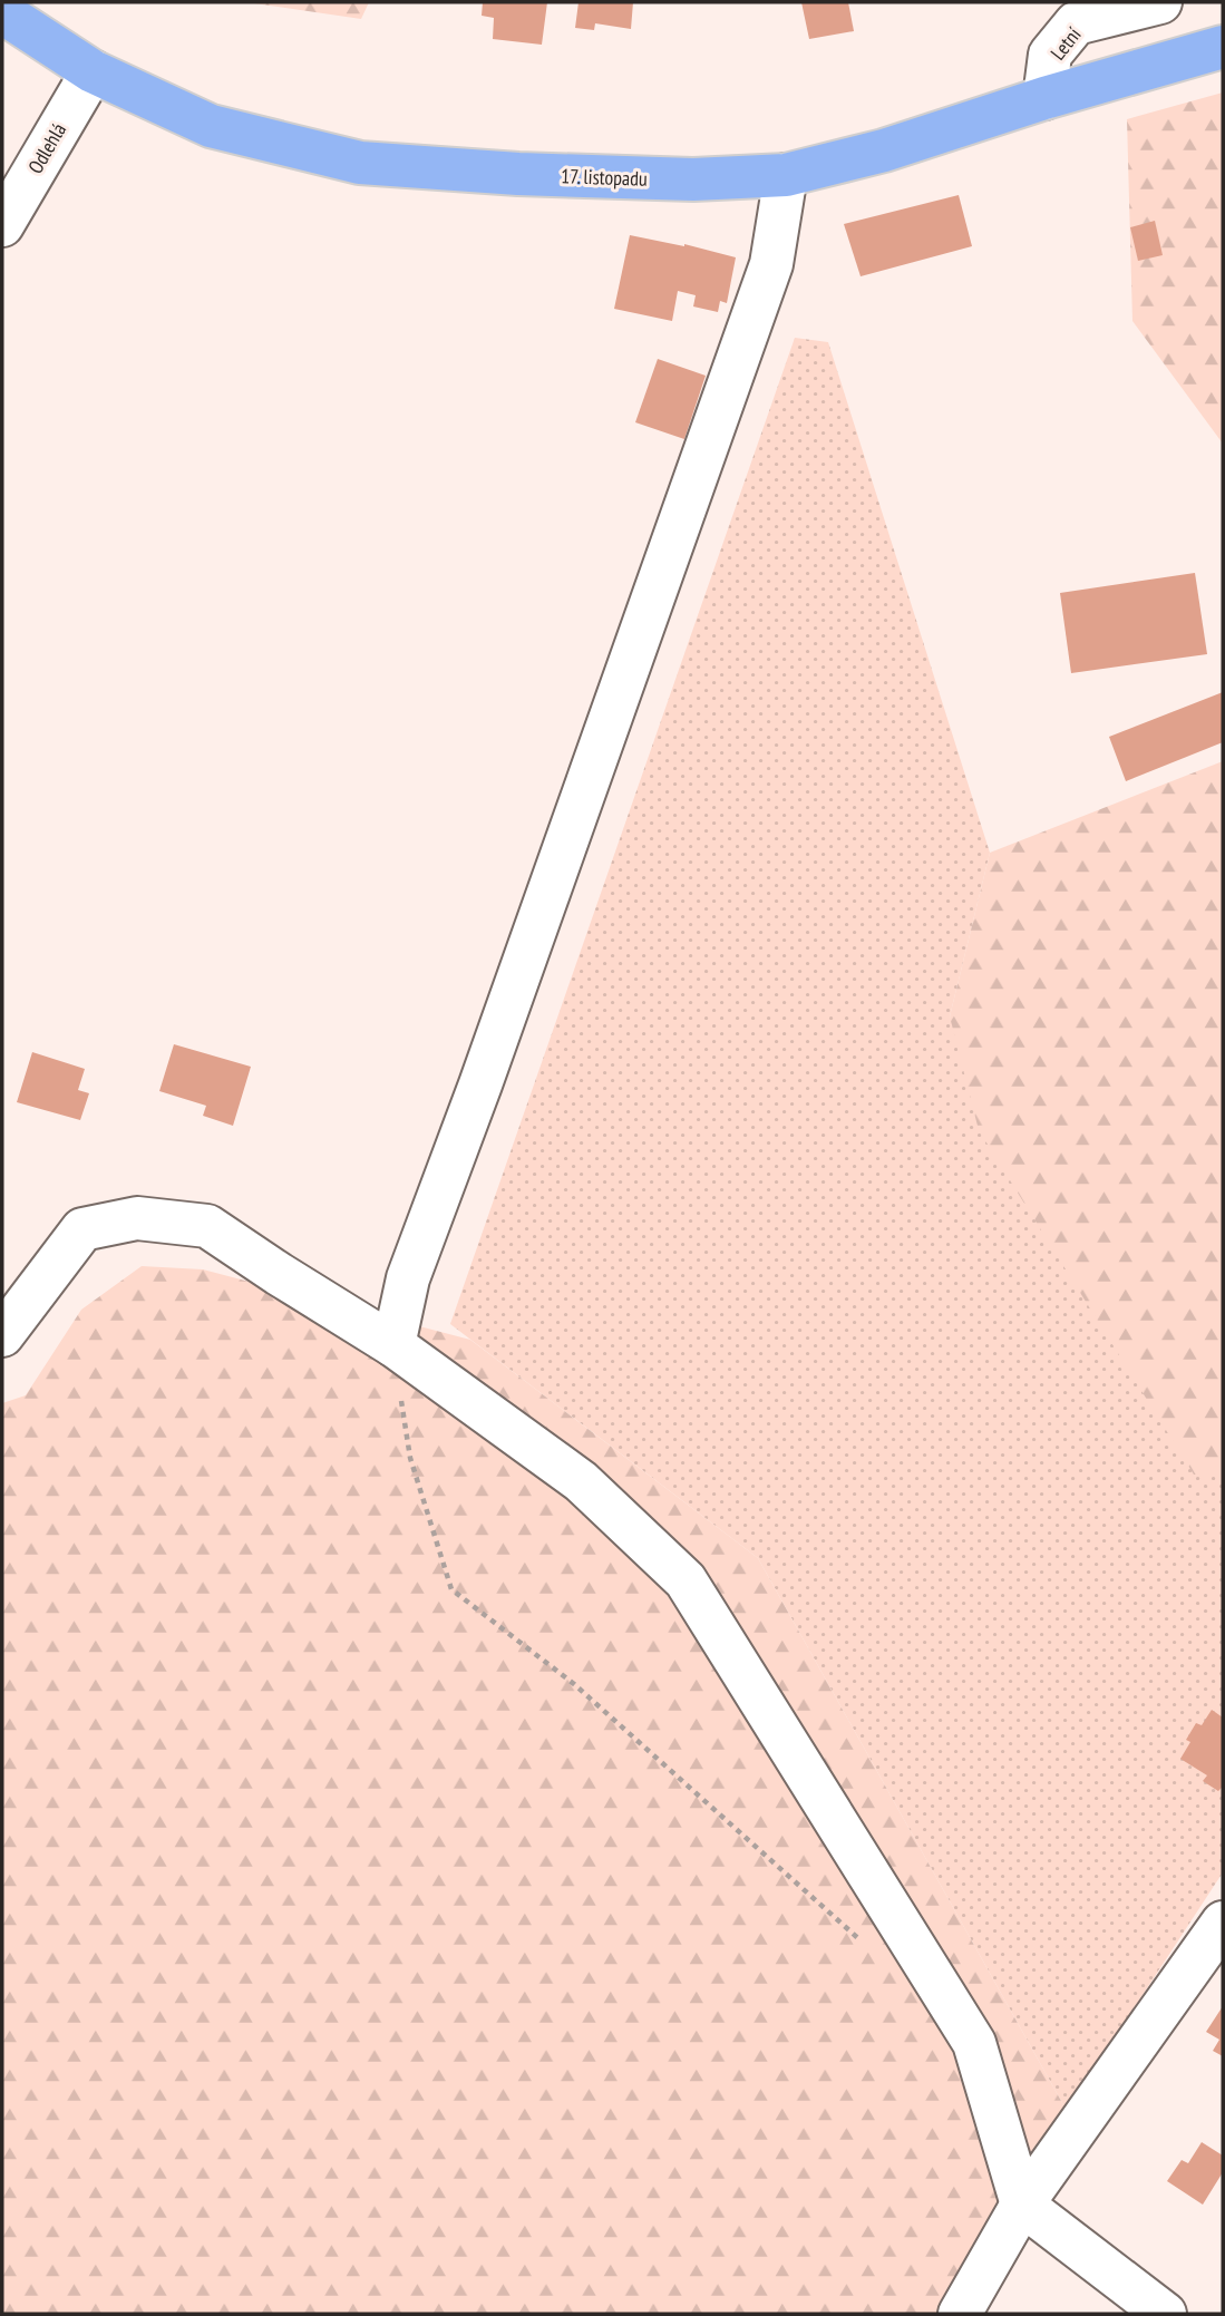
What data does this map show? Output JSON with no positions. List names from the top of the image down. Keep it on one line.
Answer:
{"streets":{"main road":["17. listopadu"],"street":["Letní","Odlehlá"]},"crossings":[["Letní","17. listopadu"],["Odlehlá","17. listopadu"]]}
